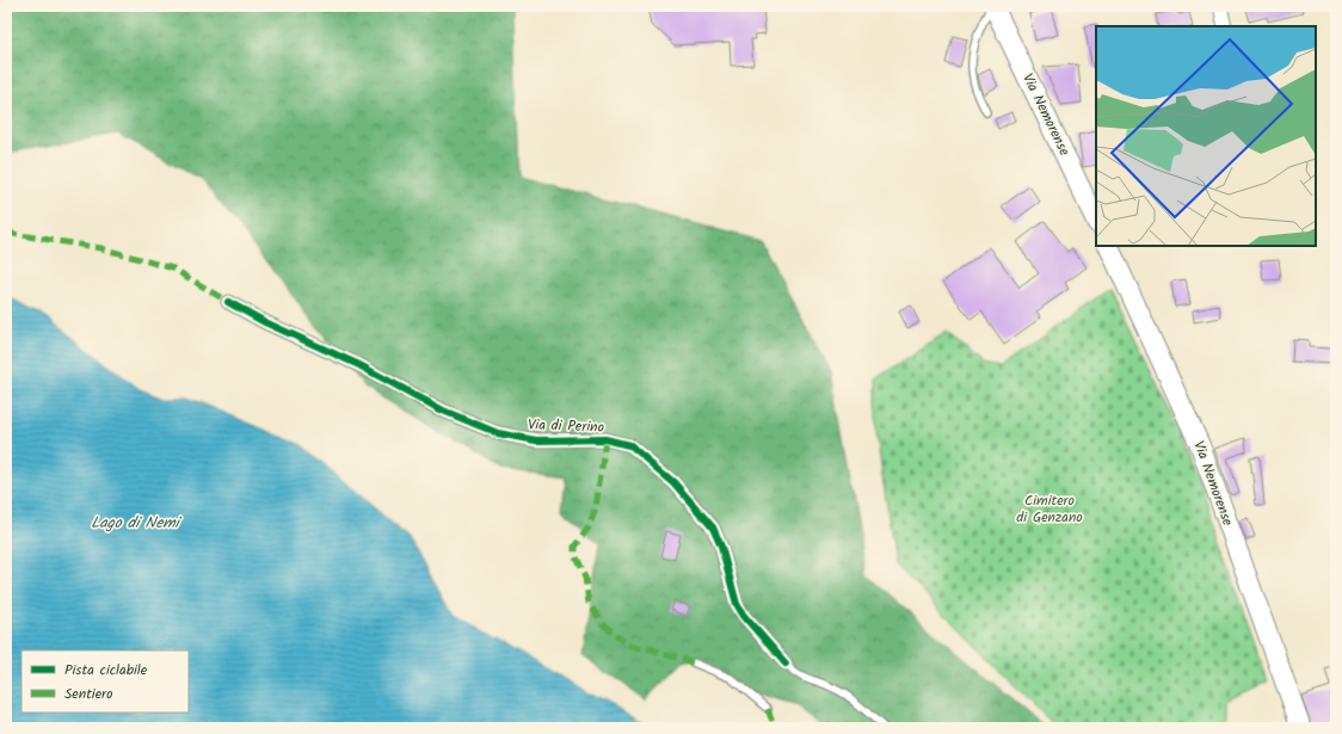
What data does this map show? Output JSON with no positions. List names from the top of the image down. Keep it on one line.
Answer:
{"streets":{"main road":["Via Nemorense"],"street":["Via di Perino"]},"water":["Lago di Nemi"],"parks":["Cimitero di Genzano"],"legend":["Pista ciclabile","Sentiero"]}
